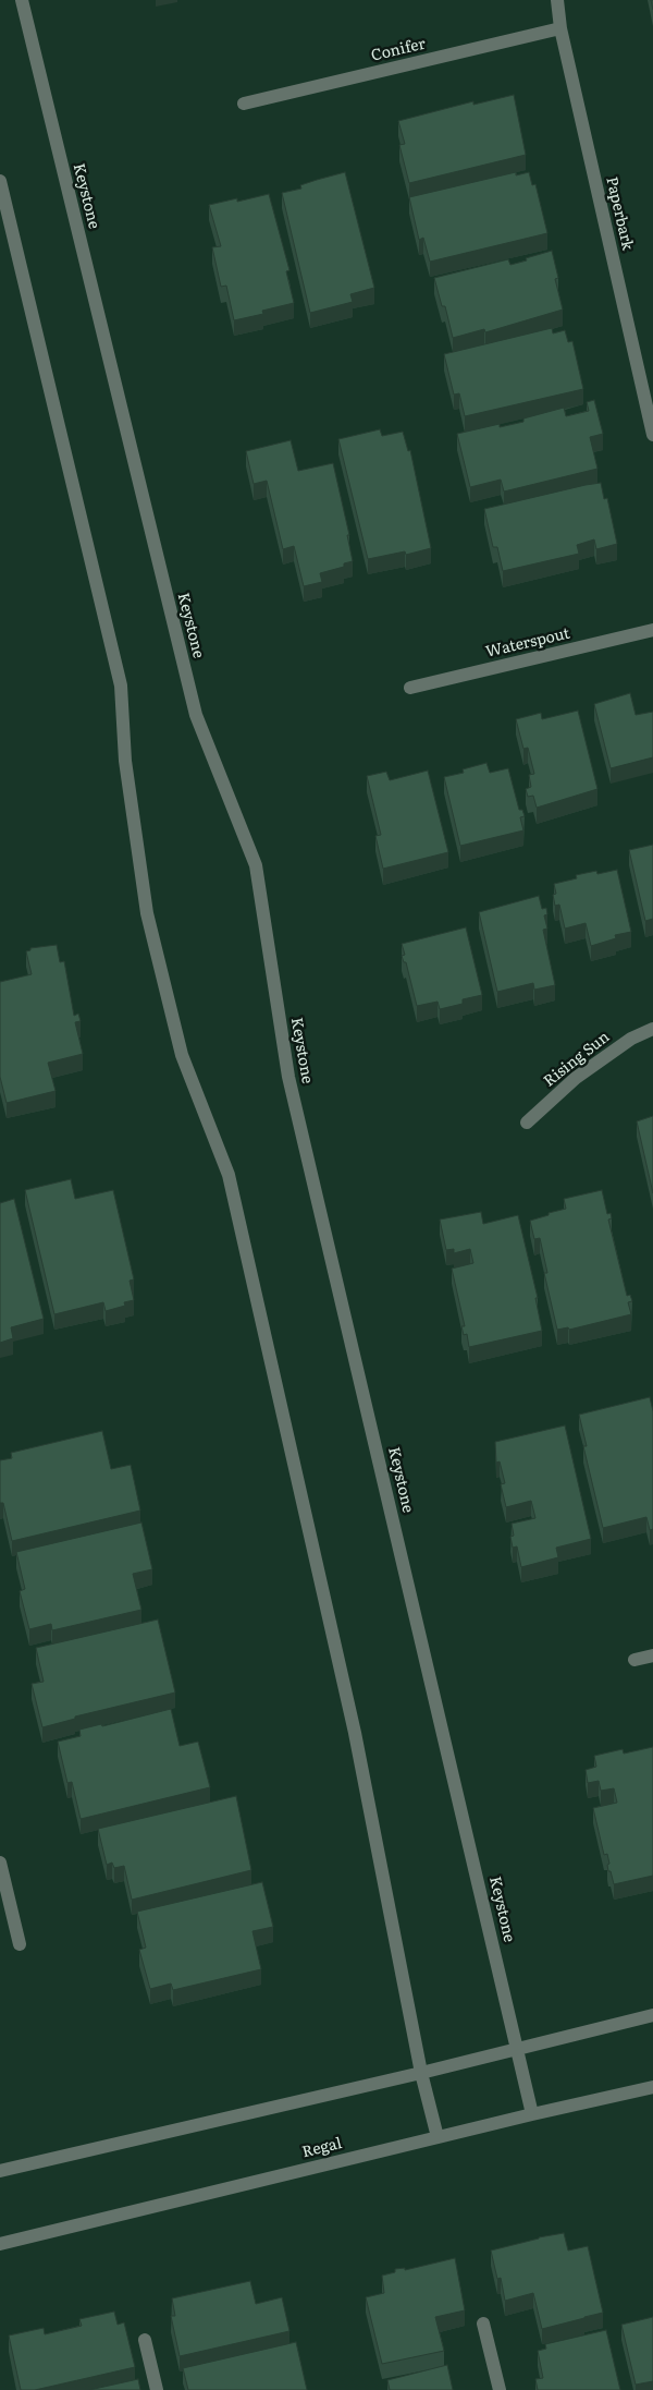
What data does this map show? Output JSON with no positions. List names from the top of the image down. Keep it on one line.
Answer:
{"streets":{"street":["Conifer","Keystone","Paperbark","Waterspout","Rising Sun","Regal"]},"crossings":[["Conifer","Paperbark"],["Keystone","Regal"]]}
